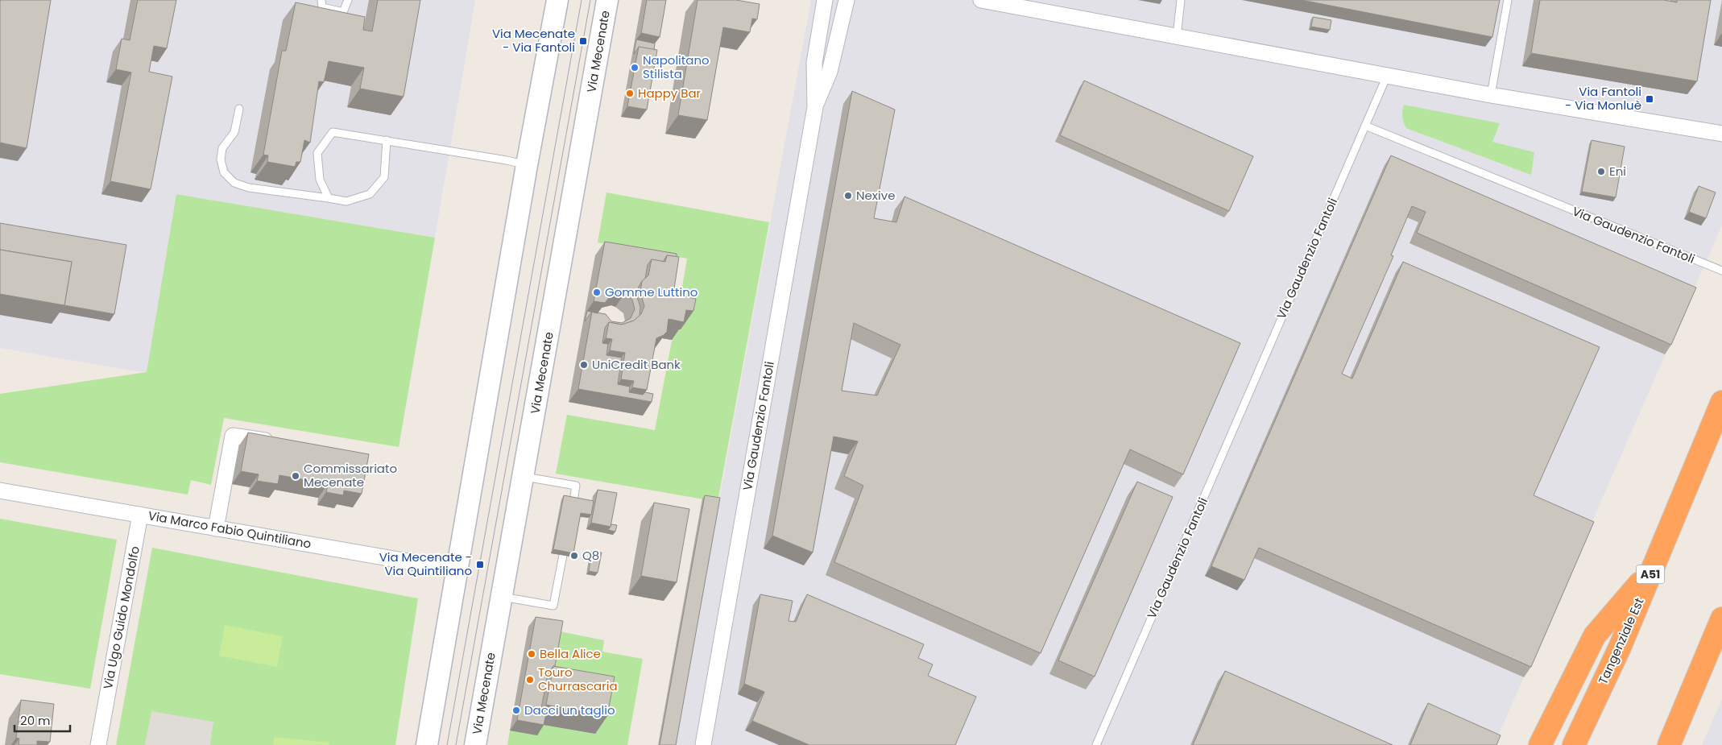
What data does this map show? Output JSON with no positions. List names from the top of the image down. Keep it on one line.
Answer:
{"streets":{"highway":["A51","Tangenziale Est"],"main road":["Via Mecenate"],"street":["Via Gaudenzio Fantoli","Via Marco Fabio Quintiliano","Via Ugo Guido Mondolfo"]},"crossings":[["Via Marco Fabio Quintiliano","Via Ugo Guido Mondolfo"]],"places":{"transit":["Via Mecenate - Via Fantoli","Via Fantoli - Via Monluè","Via Mecenate - Via Quintiliano"],"other":["Napolitano Stilista","Happy Bar","Eni","Nexive","Gomme Luttino","UniCredit Bank","Commissariato Mecenate","Q8","Bella Alice","Touro Churrascaria","Dacci un taglio"]},"scale_bar":"20 m"}
